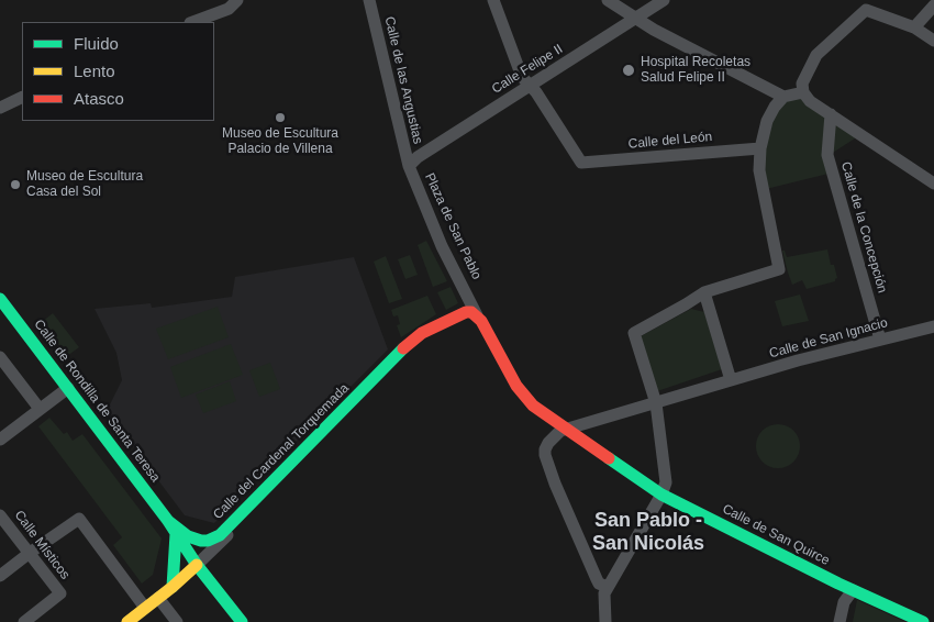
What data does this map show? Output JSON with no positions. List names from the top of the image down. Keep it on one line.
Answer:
{"streets":{"main road":["Plaza de San Pablo","Calle de Rondilla de Santa Teresa","Calle del Cardenal Torquemada","Calle de San Quirce"],"street":["Calle Felipe II","Calle de las Angustias","Calle del León","Calle de la Concepción","Calle de San Ignacio","Calle Místicos"]},"crossings":[["Calle Felipe II","Calle de las Angustias"],["Calle Felipe II","Calle del León"],["Calle Felipe II","Plaza de San Pablo"],["Calle de las Angustias","Plaza de San Pablo"],["Plaza de San Pablo","Calle de San Quirce"],["Calle de la Concepción","Calle de San Ignacio"],["Calle de Rondilla de Santa Teresa","Calle del Cardenal Torquemada"]],"districts":["San Pablo - San Nicolás"],"places":["Hospital Recoletas Salud Felipe II","Museo de Escultura Palacio de Villena","Museo de Escultura Casa del Sol"],"legend":["Fluido","Lento","Atasco"]}
